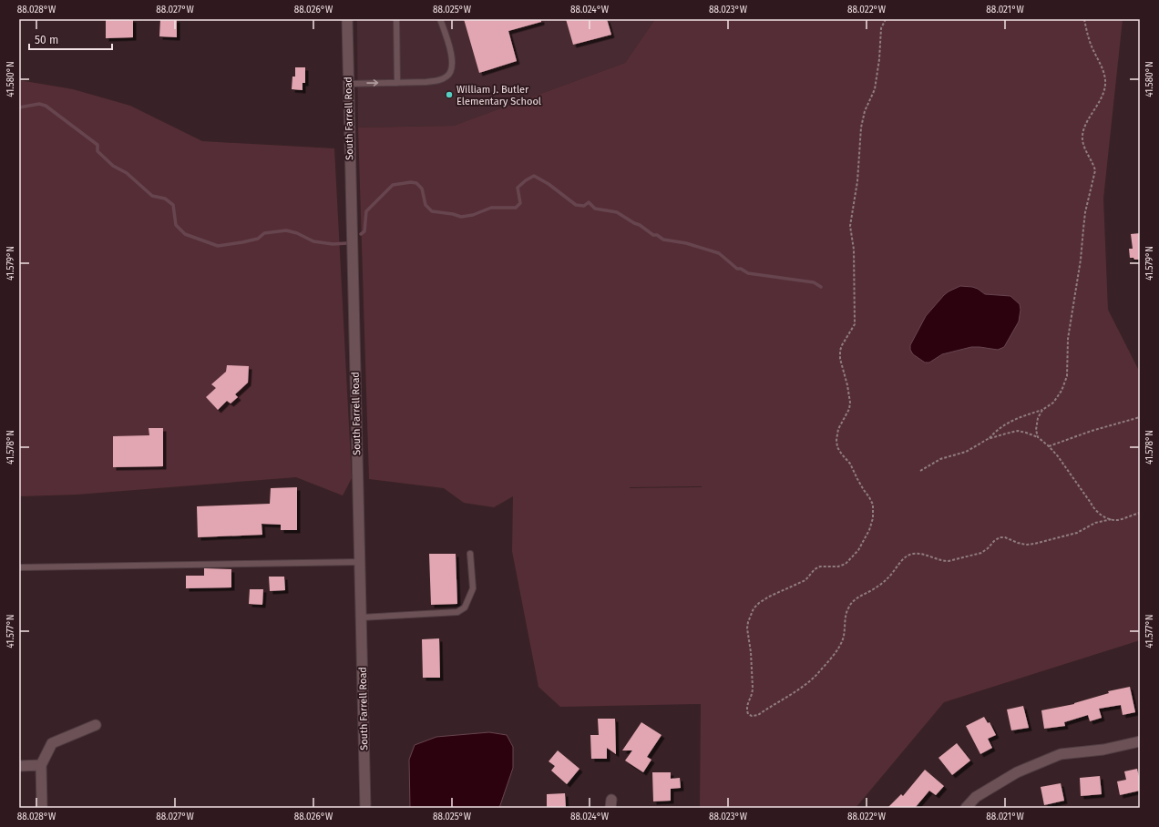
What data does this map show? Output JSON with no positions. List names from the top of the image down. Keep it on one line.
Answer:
{"streets":{"street":["South Farrell Road"]},"places":["William J. Butler Elementary School"],"scale_bar":"50 m","coordinates":["88.028°W","88.027°W","88.026°W","88.025°W","88.024°W","88.023°W","88.022°W","88.021°W","41.580°N","41.579°N","41.578°N","41.577°N"]}
